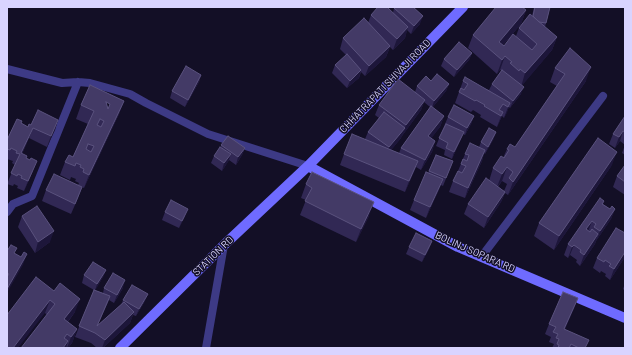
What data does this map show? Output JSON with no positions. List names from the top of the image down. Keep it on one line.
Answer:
{"streets":{"main road":["CHHATRAPATI SHIVAJI ROAD","BOLINJ SOPARA RD","STATION RD"]},"crossings":[["CHHATRAPATI SHIVAJI ROAD","BOLINJ SOPARA RD"],["CHHATRAPATI SHIVAJI ROAD","STATION RD"],["BOLINJ SOPARA RD","STATION RD"]]}
